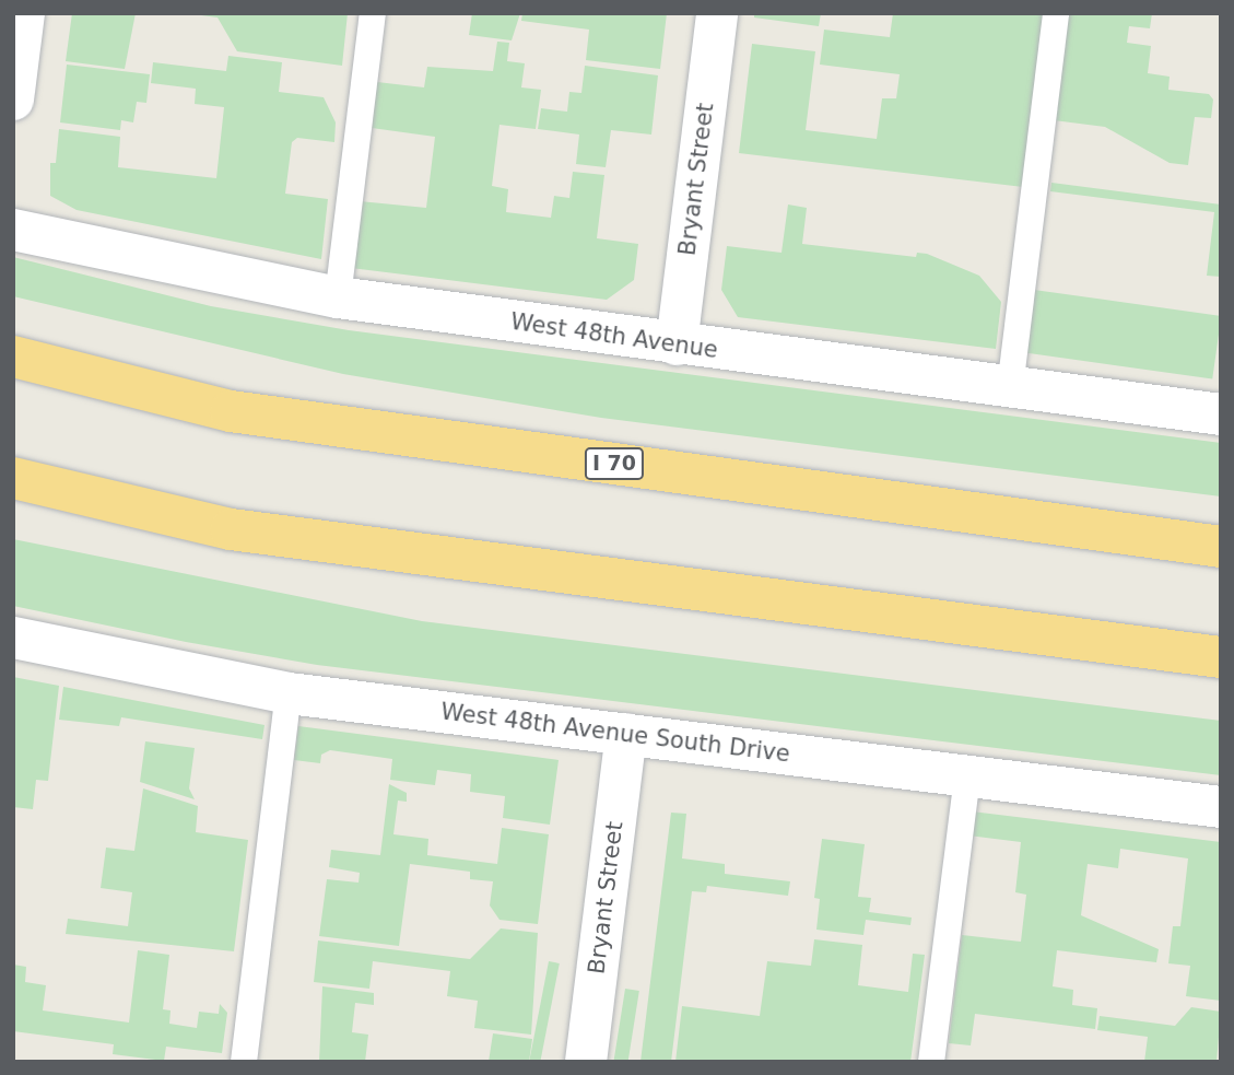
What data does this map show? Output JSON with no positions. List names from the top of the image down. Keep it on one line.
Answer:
{"streets":{"highway":["I 70"],"street":["Bryant Street","West 48th Avenue","West 48th Avenue South Drive"]},"crossings":[["Bryant Street","West 48th Avenue"],["Bryant Street","West 48th Avenue South Drive"]]}
